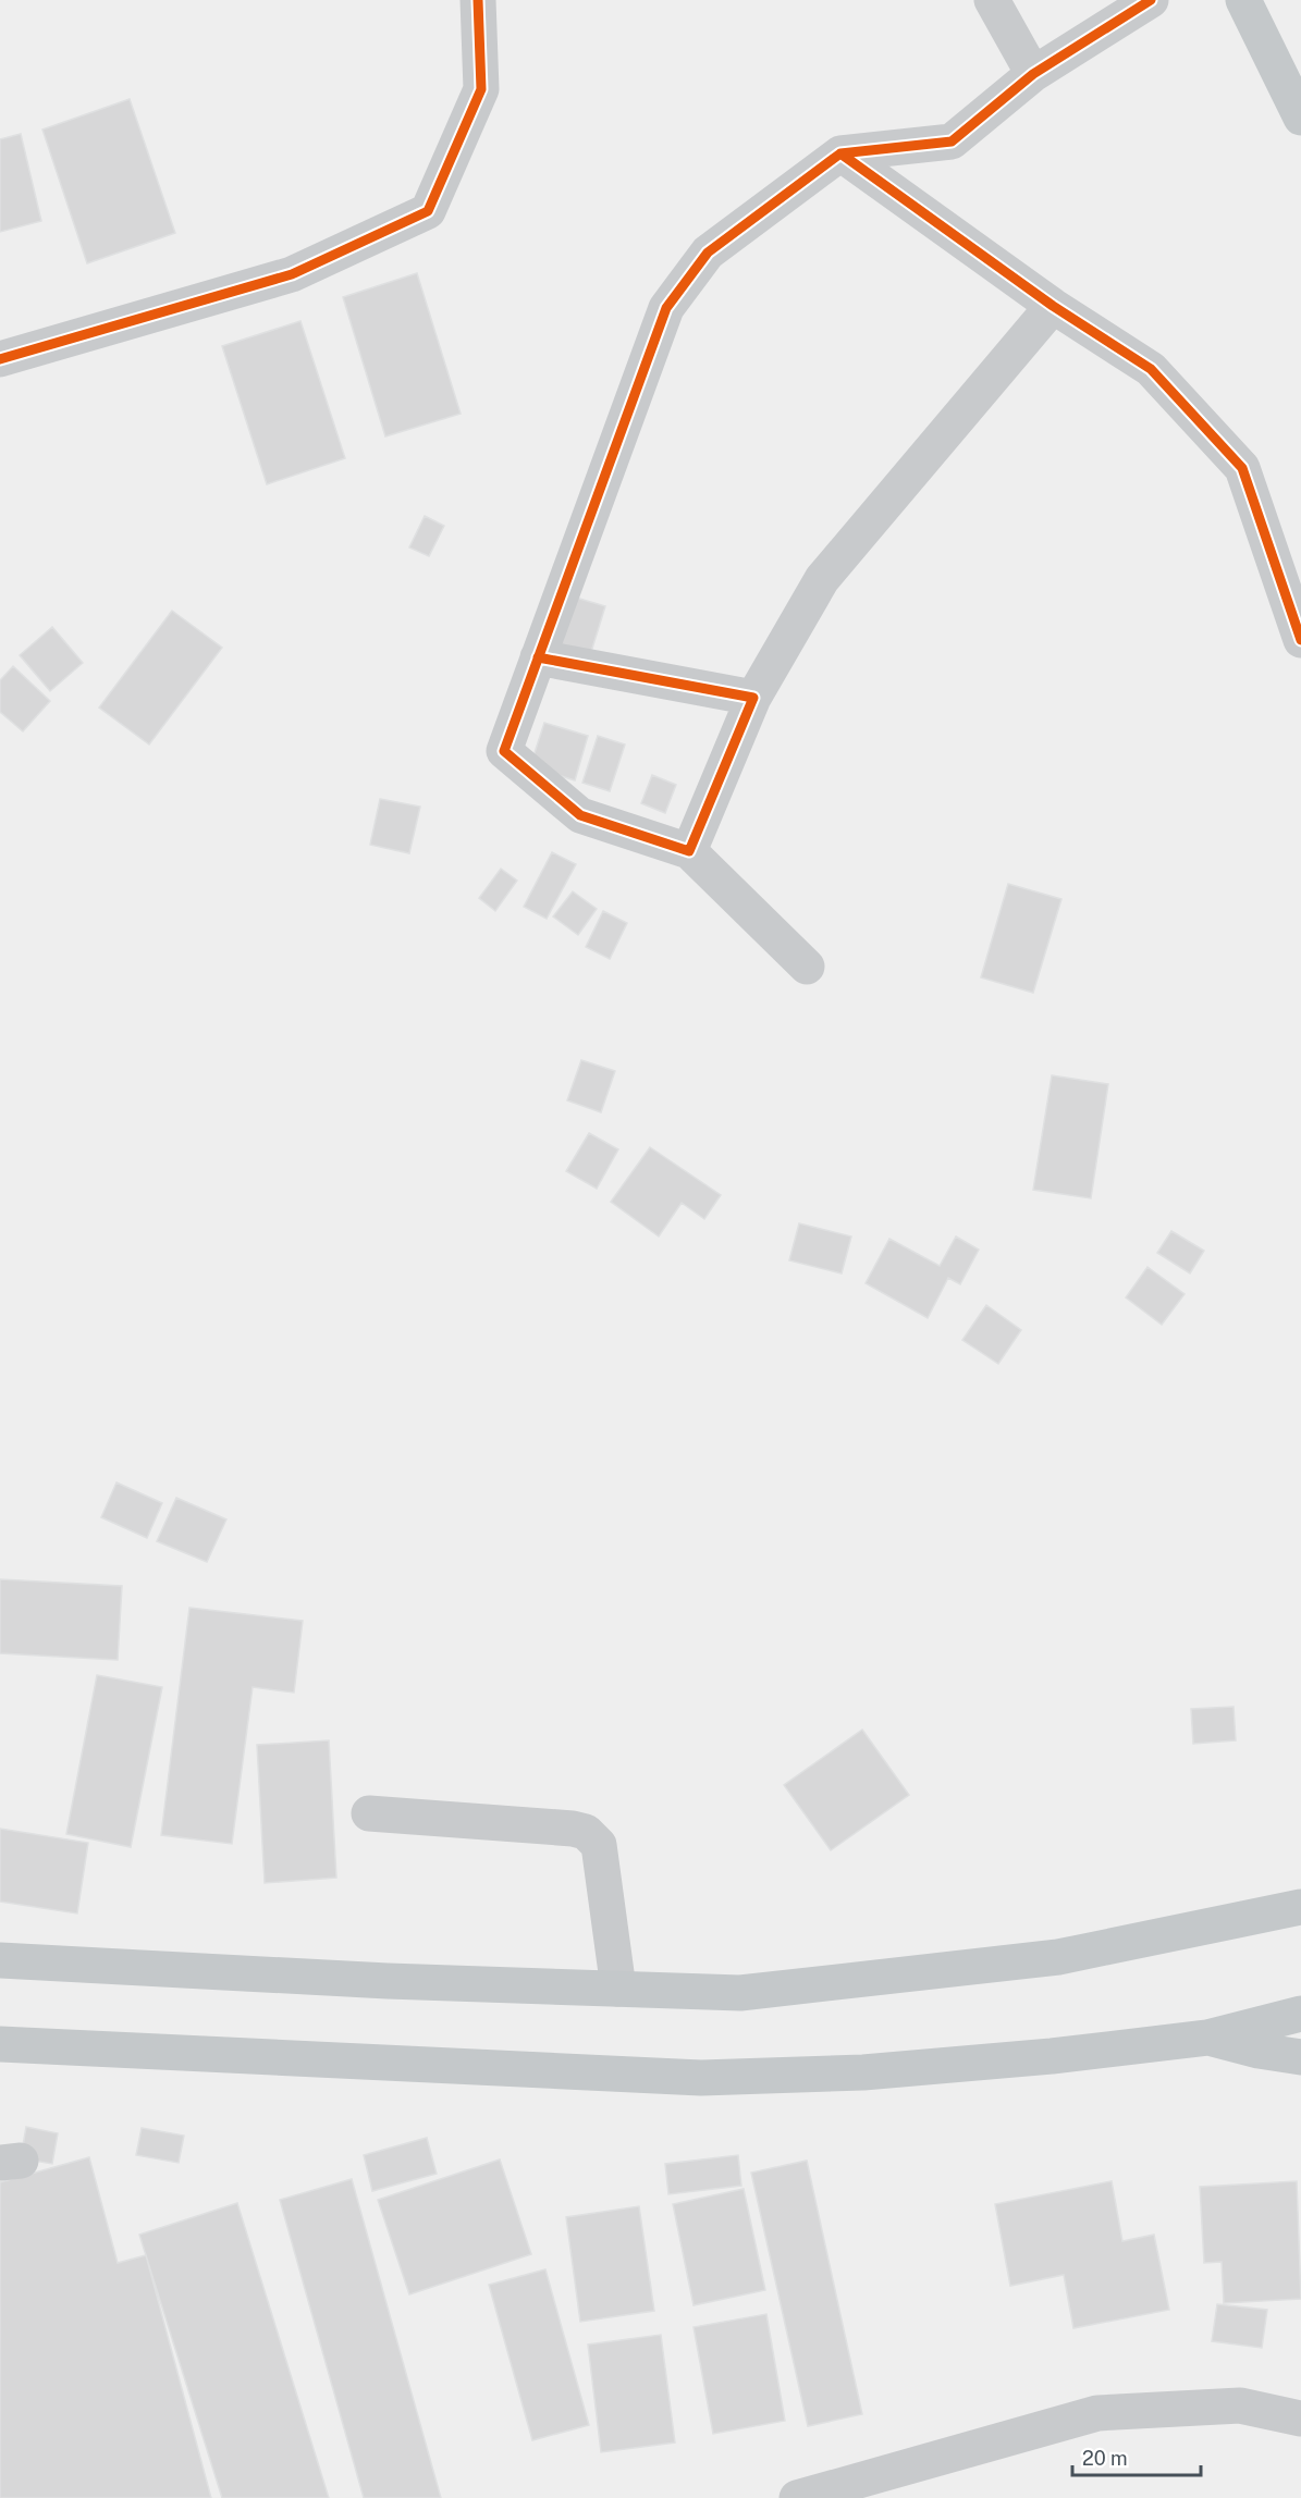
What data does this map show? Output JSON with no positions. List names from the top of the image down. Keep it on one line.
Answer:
{"scale_bar":"20 m"}
